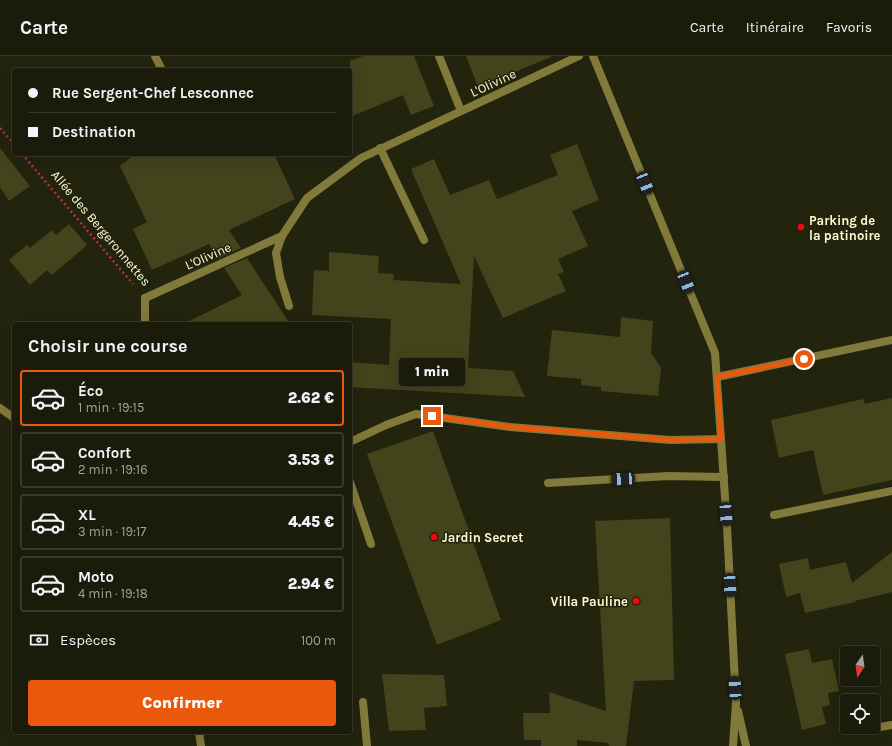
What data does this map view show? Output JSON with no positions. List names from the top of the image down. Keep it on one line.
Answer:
{"streets":{"street":["L'Olivine","Allée des Bergeronnettes"]},"crossings":[["L'Olivine","Allée des Bergeronnettes"]],"places":["Parking de la patinoire","Jardin Secret","Villa Pauline"],"north":"bottom","page":{"header":"Carte","nav":["Carte","Itinéraire","Favoris"],"banner":["Rue Sergent-Chef Lesconnec","Destination"],"heading":"Choisir une course","bubble":"1 min","list":[{"name":"Éco","note":"1 min · 19:15","value":"2.62 €"},{"name":"Confort","note":"2 min · 19:16","value":"3.53 €"},{"name":"XL","note":"3 min · 19:17","value":"4.45 €"},{"name":"Moto","note":"4 min · 19:18","value":"2.94 €"}],"pay":["Espèces","100 m"],"buttons":"Confirmer"}}
